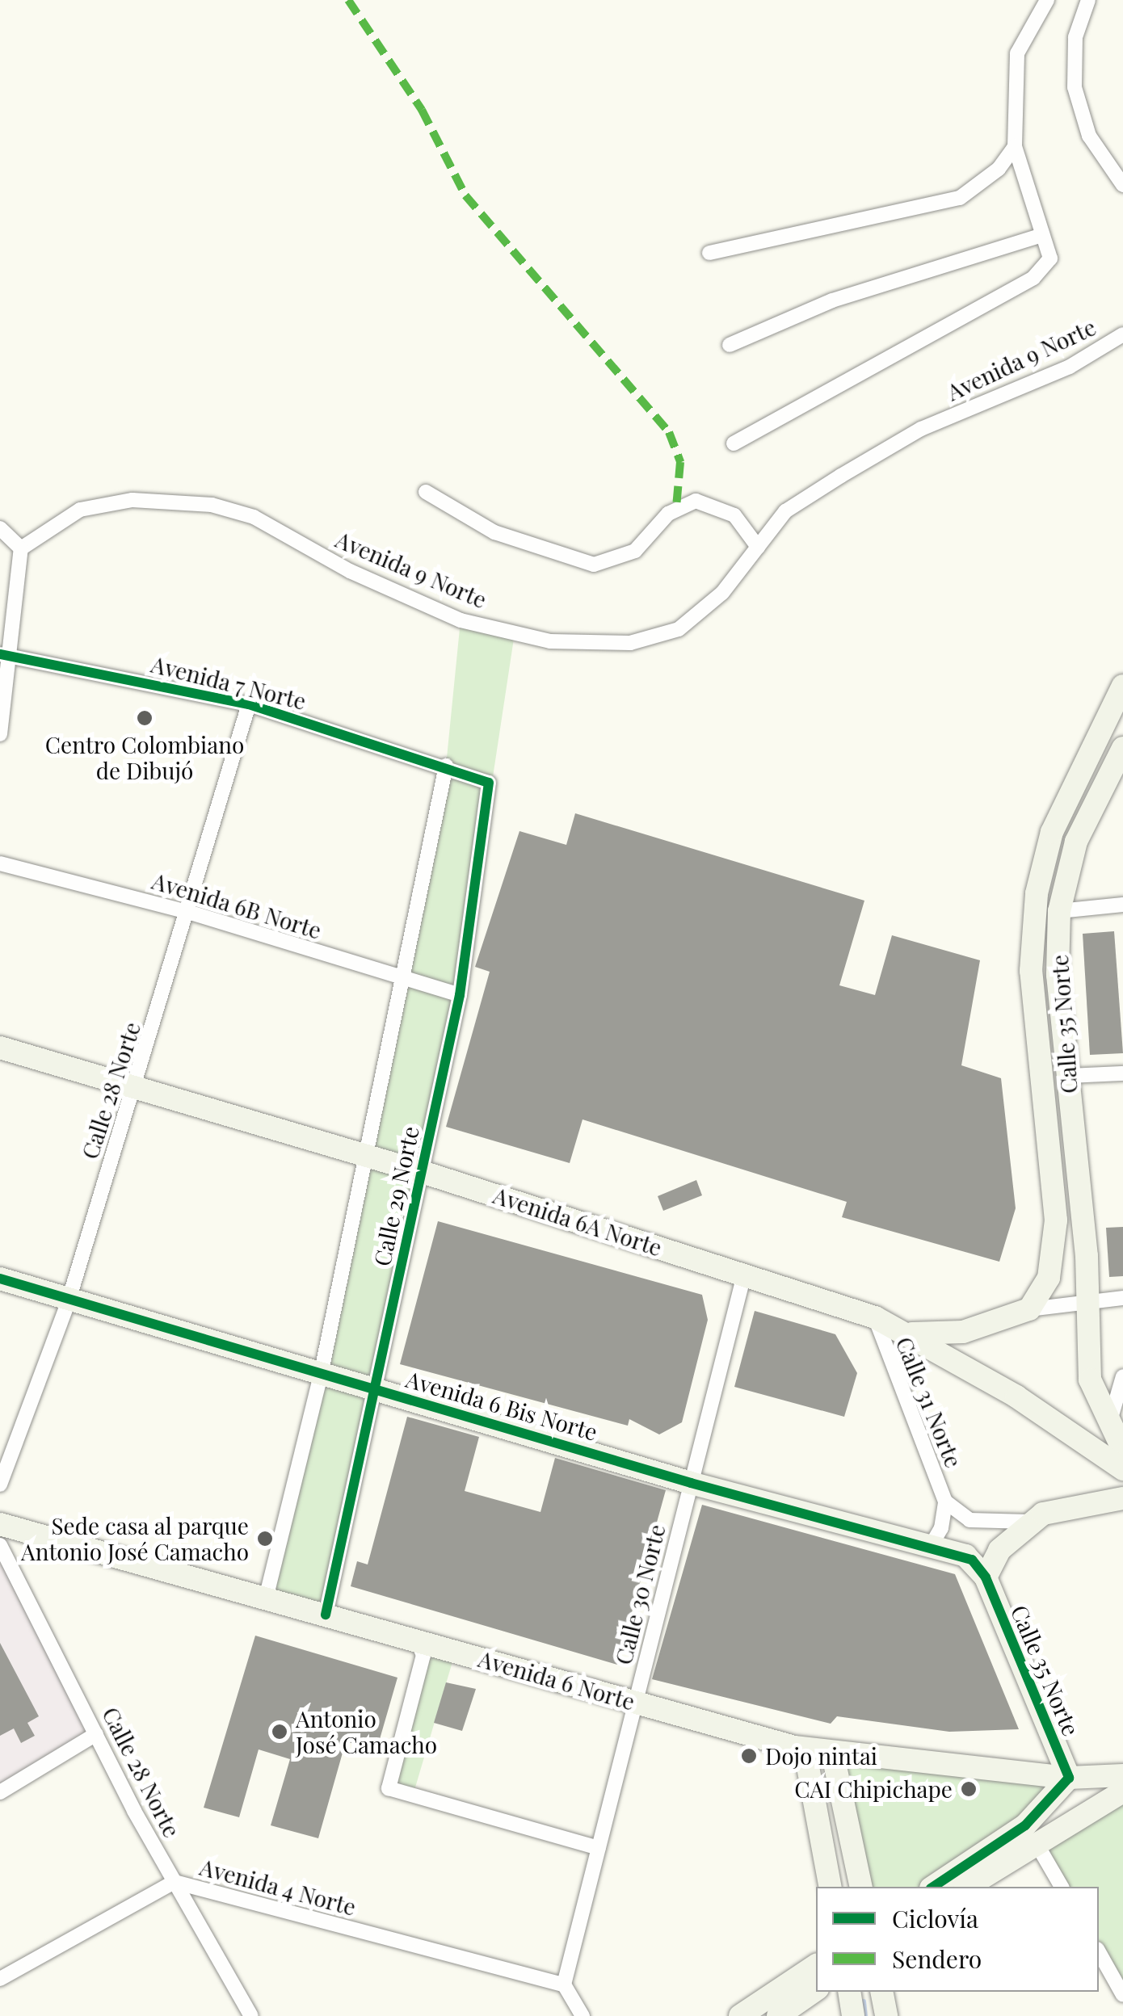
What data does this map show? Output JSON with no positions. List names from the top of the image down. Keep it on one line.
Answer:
{"streets":{"street":["Avenida 9 Norte","Avenida 7 Norte","Avenida 6B Norte","Calle 35 Norte","Calle 28 Norte","Calle 29 Norte","Avenida 6A Norte","Calle 31 Norte","Avenida 6 Bis Norte","Calle 30 Norte","Avenida 6 Norte","Avenida 4 Norte"]},"crossings":[["Avenida 7 Norte","Calle 28 Norte"],["Avenida 7 Norte","Calle 29 Norte"],["Avenida 6B Norte","Calle 28 Norte"],["Avenida 6B Norte","Calle 29 Norte"],["Calle 35 Norte","Avenida 6 Bis Norte"],["Calle 35 Norte","Avenida 6 Norte"],["Calle 28 Norte","Avenida 6A Norte"],["Calle 28 Norte","Avenida 6 Bis Norte"],["Calle 28 Norte","Avenida 4 Norte"],["Calle 29 Norte","Avenida 6A Norte"],["Calle 29 Norte","Avenida 6 Bis Norte"],["Calle 29 Norte","Avenida 6 Norte"],["Avenida 6A Norte","Calle 31 Norte"],["Avenida 6A Norte","Calle 30 Norte"],["Avenida 6 Bis Norte","Calle 30 Norte"],["Calle 30 Norte","Avenida 6 Norte"],["Calle 30 Norte","Avenida 4 Norte"]],"places":["Centro Colombiano de Dibujó","Sede casa al parque Antonio José Camacho","Antonio José Camacho","Dojo nintai","CAI Chipichape"],"legend":["Ciclovía","Sendero"]}
